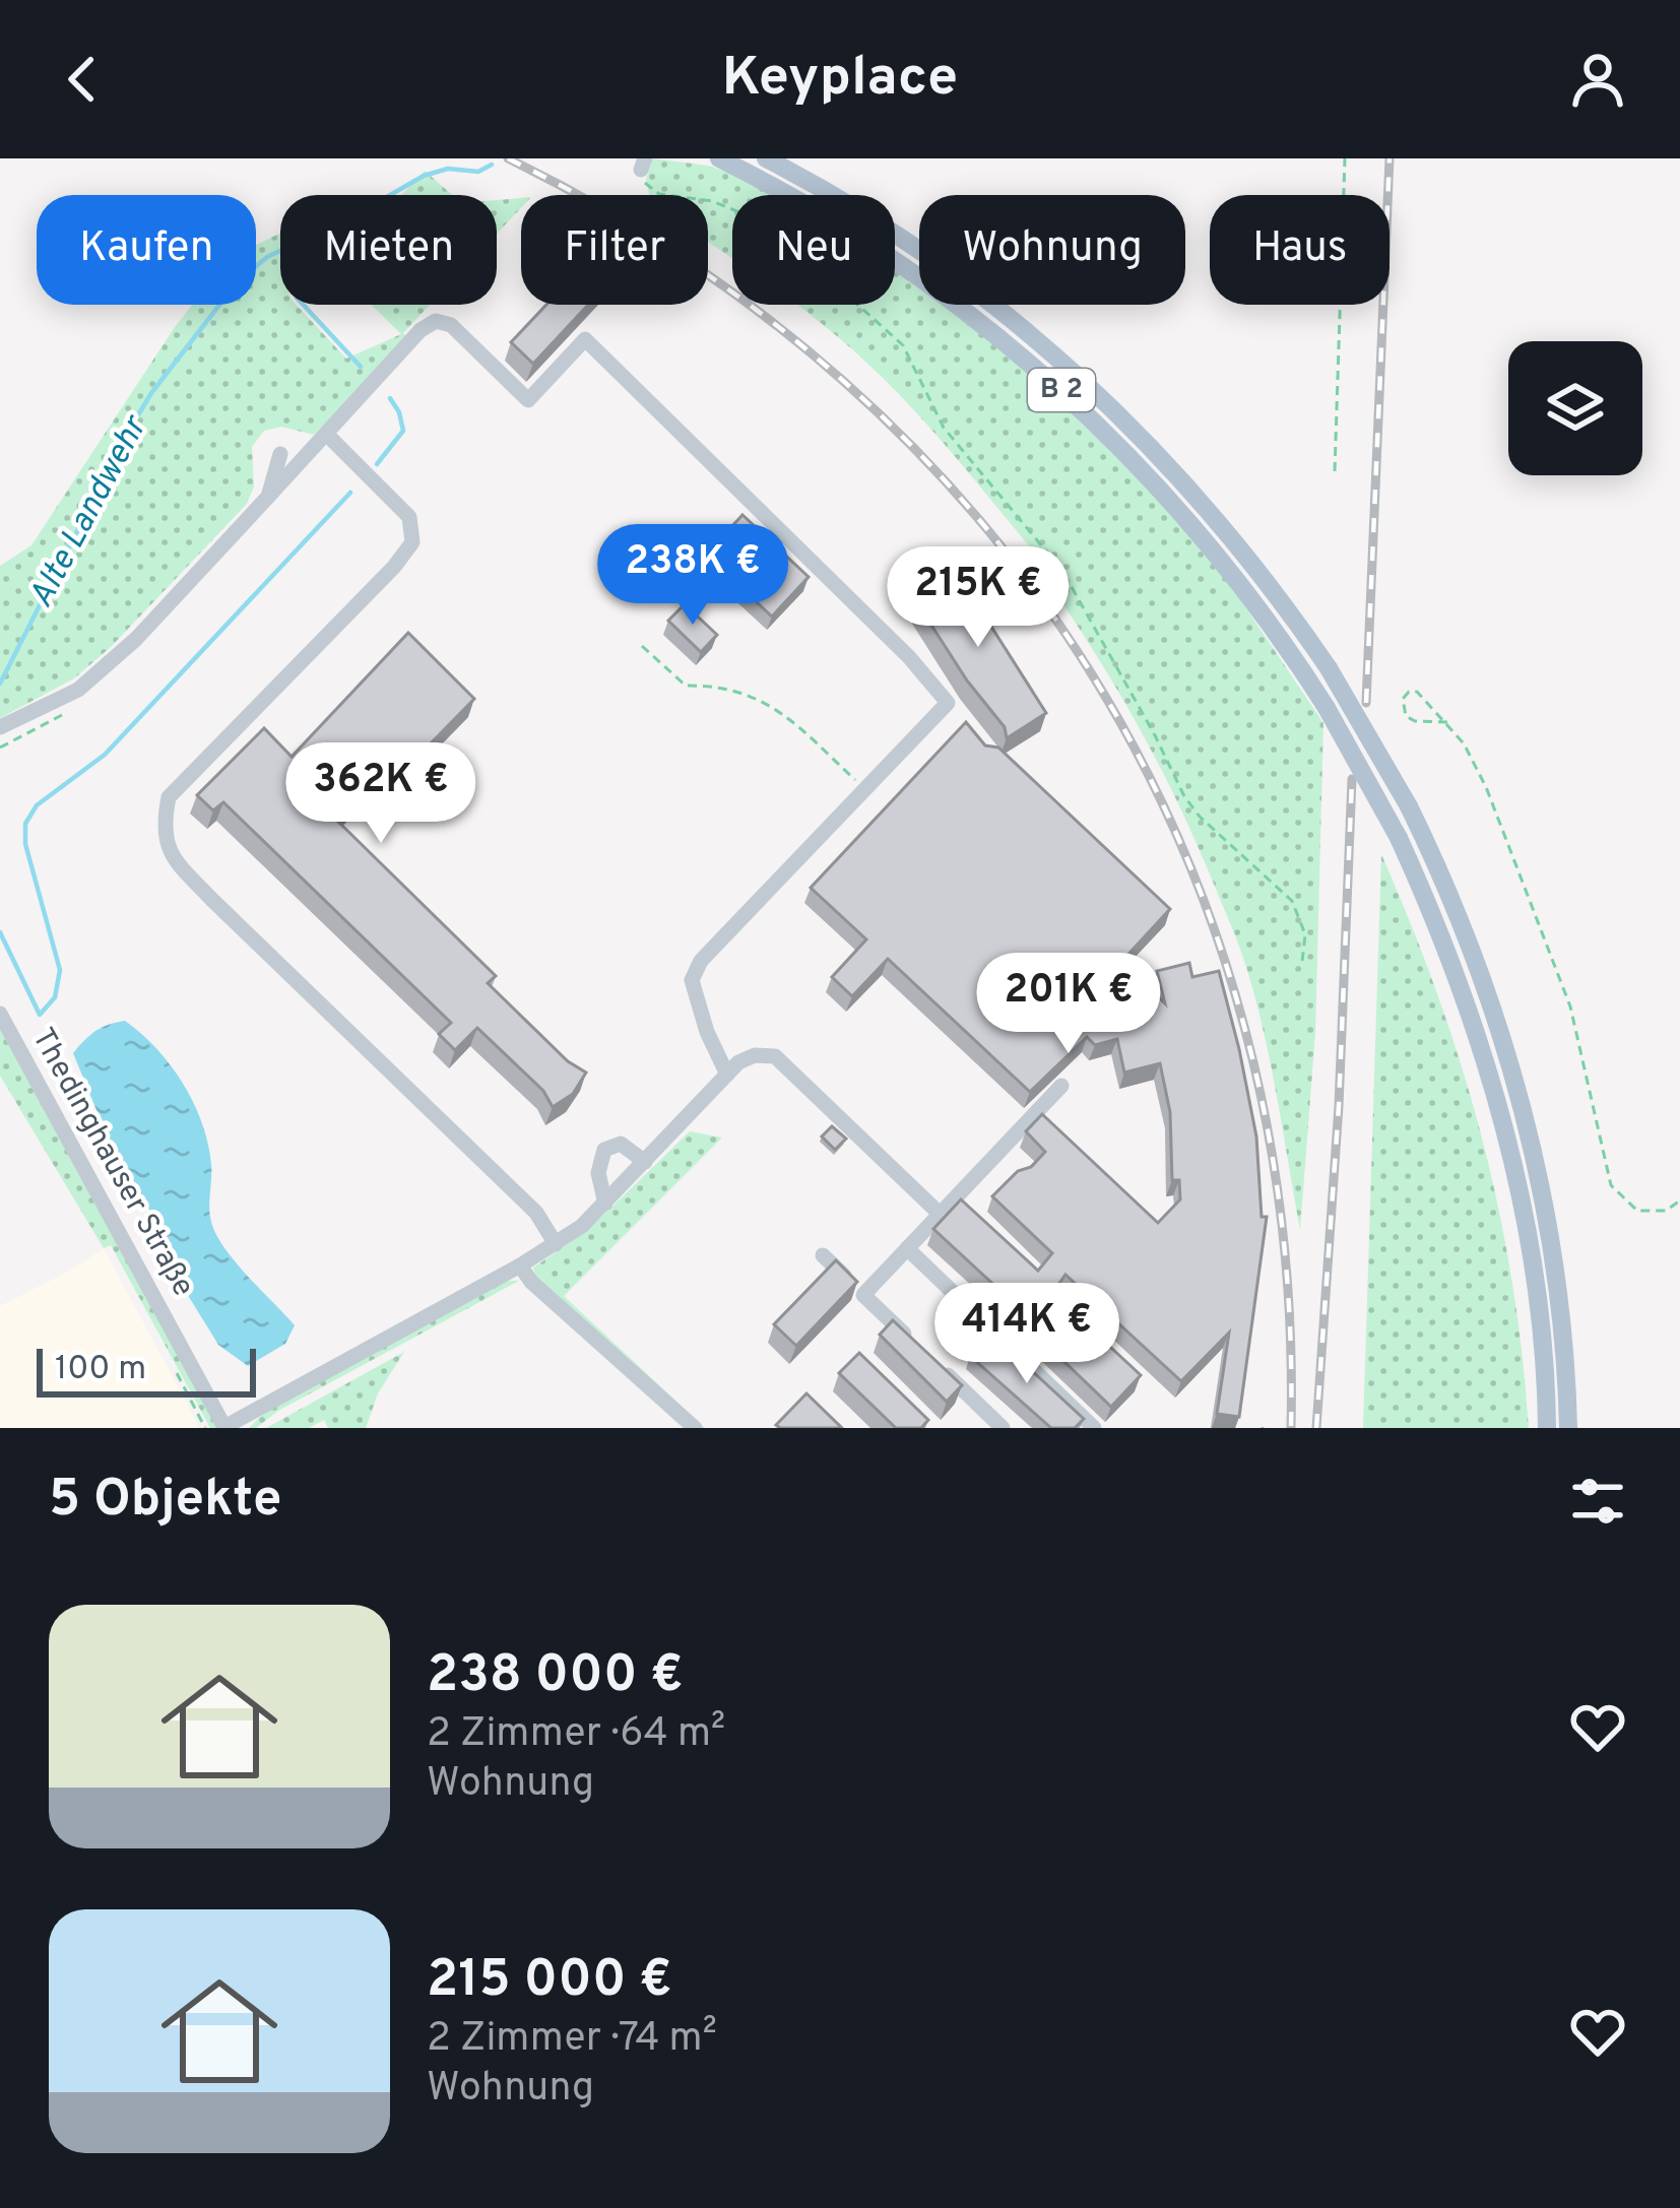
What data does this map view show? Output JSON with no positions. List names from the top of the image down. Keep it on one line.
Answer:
{"streets":{"main road":["B 2"],"lane":["Thedinghauser Straße"]},"water":["Alte Landwehr"],"scale_bar":"100 m","page":{"header":"Keyplace","chip":["Kaufen","Mieten","Filter","Neu","Wohnung","Haus"],"price":["238K €","215K €","362K €","201K €","414K €"],"scale":"100 m","heading":"5 Objekte","list":[{"name":"238 000 €","note":"2 Zimmer · 64 m² · Wohnung"},{"name":"215 000 €","note":"2 Zimmer · 74 m² · Wohnung"}]}}
